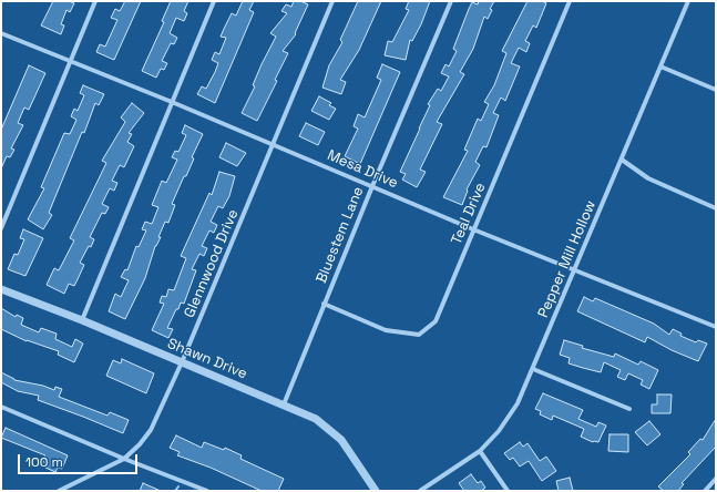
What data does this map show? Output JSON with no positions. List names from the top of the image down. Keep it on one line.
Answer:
{"streets":{"street":["Mesa Drive","Teal Drive","Bluestem Lane","Pepper Mill Hollow","Glennwood Drive","Shawn Drive"]},"crossings":[["Mesa Drive","Teal Drive"],["Mesa Drive","Bluestem Lane"],["Mesa Drive","Pepper Mill Hollow"],["Mesa Drive","Glennwood Drive"],["Teal Drive","Bluestem Lane"],["Bluestem Lane","Shawn Drive"],["Glennwood Drive","Shawn Drive"]],"scale_bar":"100 m"}
